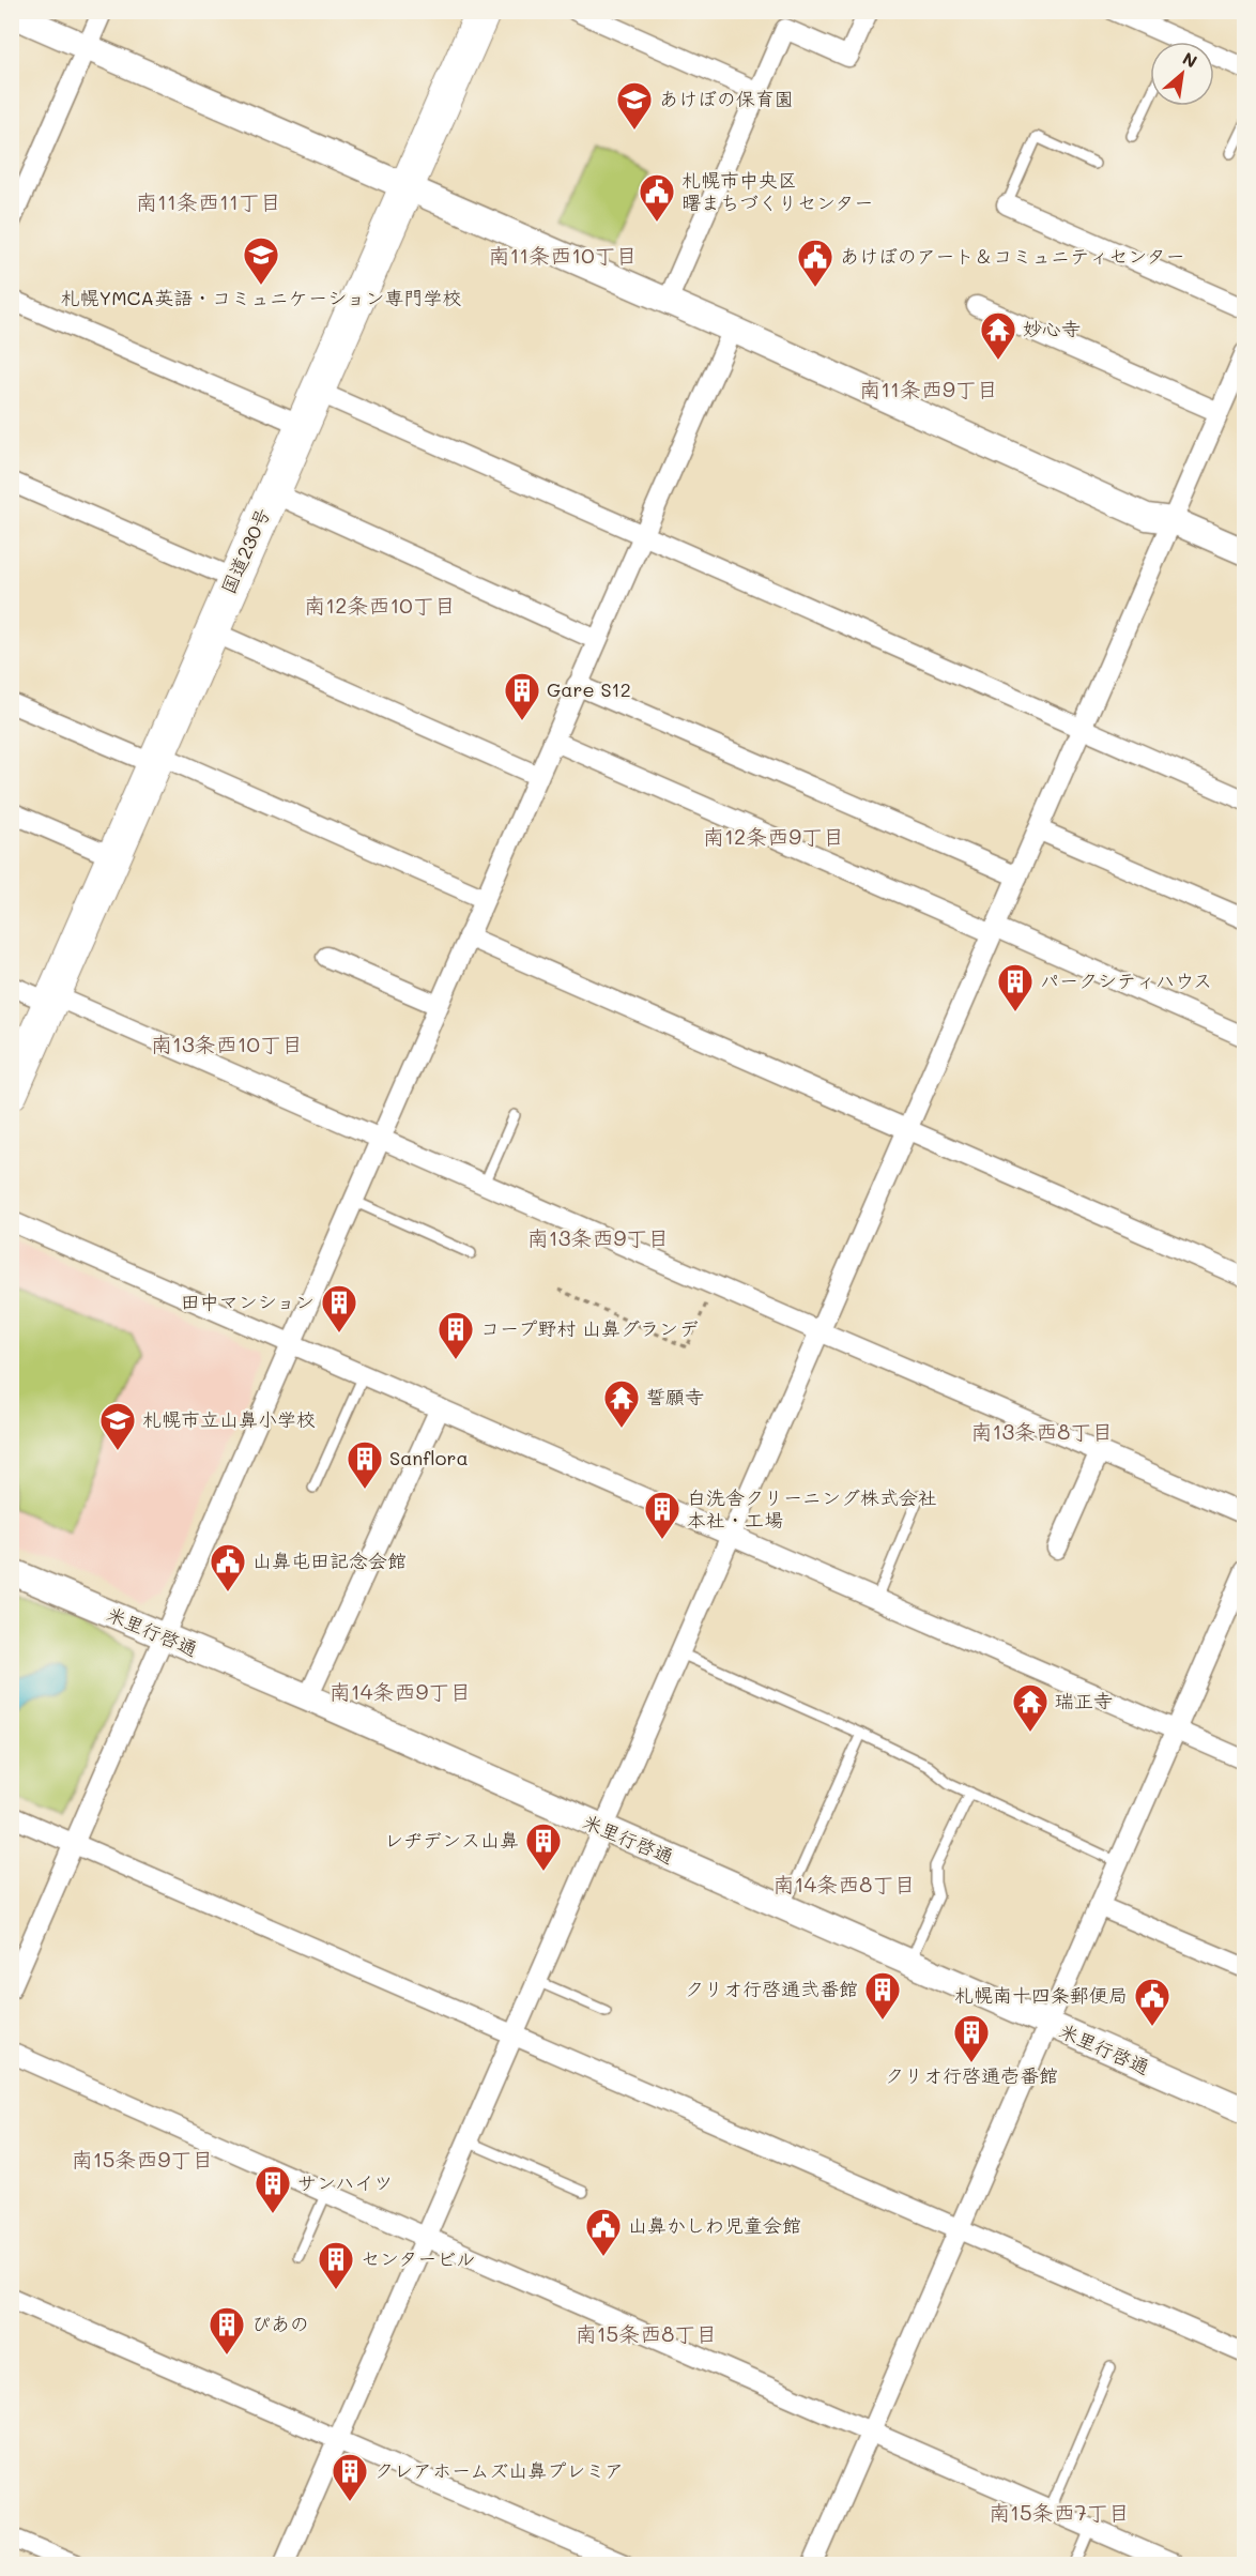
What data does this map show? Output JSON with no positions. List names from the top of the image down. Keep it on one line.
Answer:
{"streets":{"highway":["国道230号"],"street":["米里行啓通"]},"districts":["南11条西11丁目","南11条西10丁目","南11条西9丁目","南12条西10丁目","南12条西9丁目","南13条西10丁目","南13条西9丁目","南13条西8丁目","南14条西9丁目","南14条西8丁目","南15条西9丁目","南15条西8丁目","南15条西7丁目"],"places":{"school or university":["あけぼの保育園","札幌YMCA英語・コミュニケーション専門学校","札幌市立山鼻小学校"],"public building":["札幌市中央区 曙まちづくりセンター","あけぼのアート＆コミュニティセンター","山鼻屯田記念会館","札幌南十四条郵便局","山鼻かしわ児童会館"],"temple":["妙心寺","誓願寺","瑞正寺"],"building":["Gare S12","パークシティハウス","田中マンション","コープ野村 山鼻グランデ","Sanflora","白洗舎クリーニング株式会社 本社・工場","レヂデンス山鼻","クリオ行啓通弐番館","クリオ行啓通壱番館","サンハイツ","センタービル","ぴあの","クレアホームズ山鼻プレミア"]},"north":"top right"}
